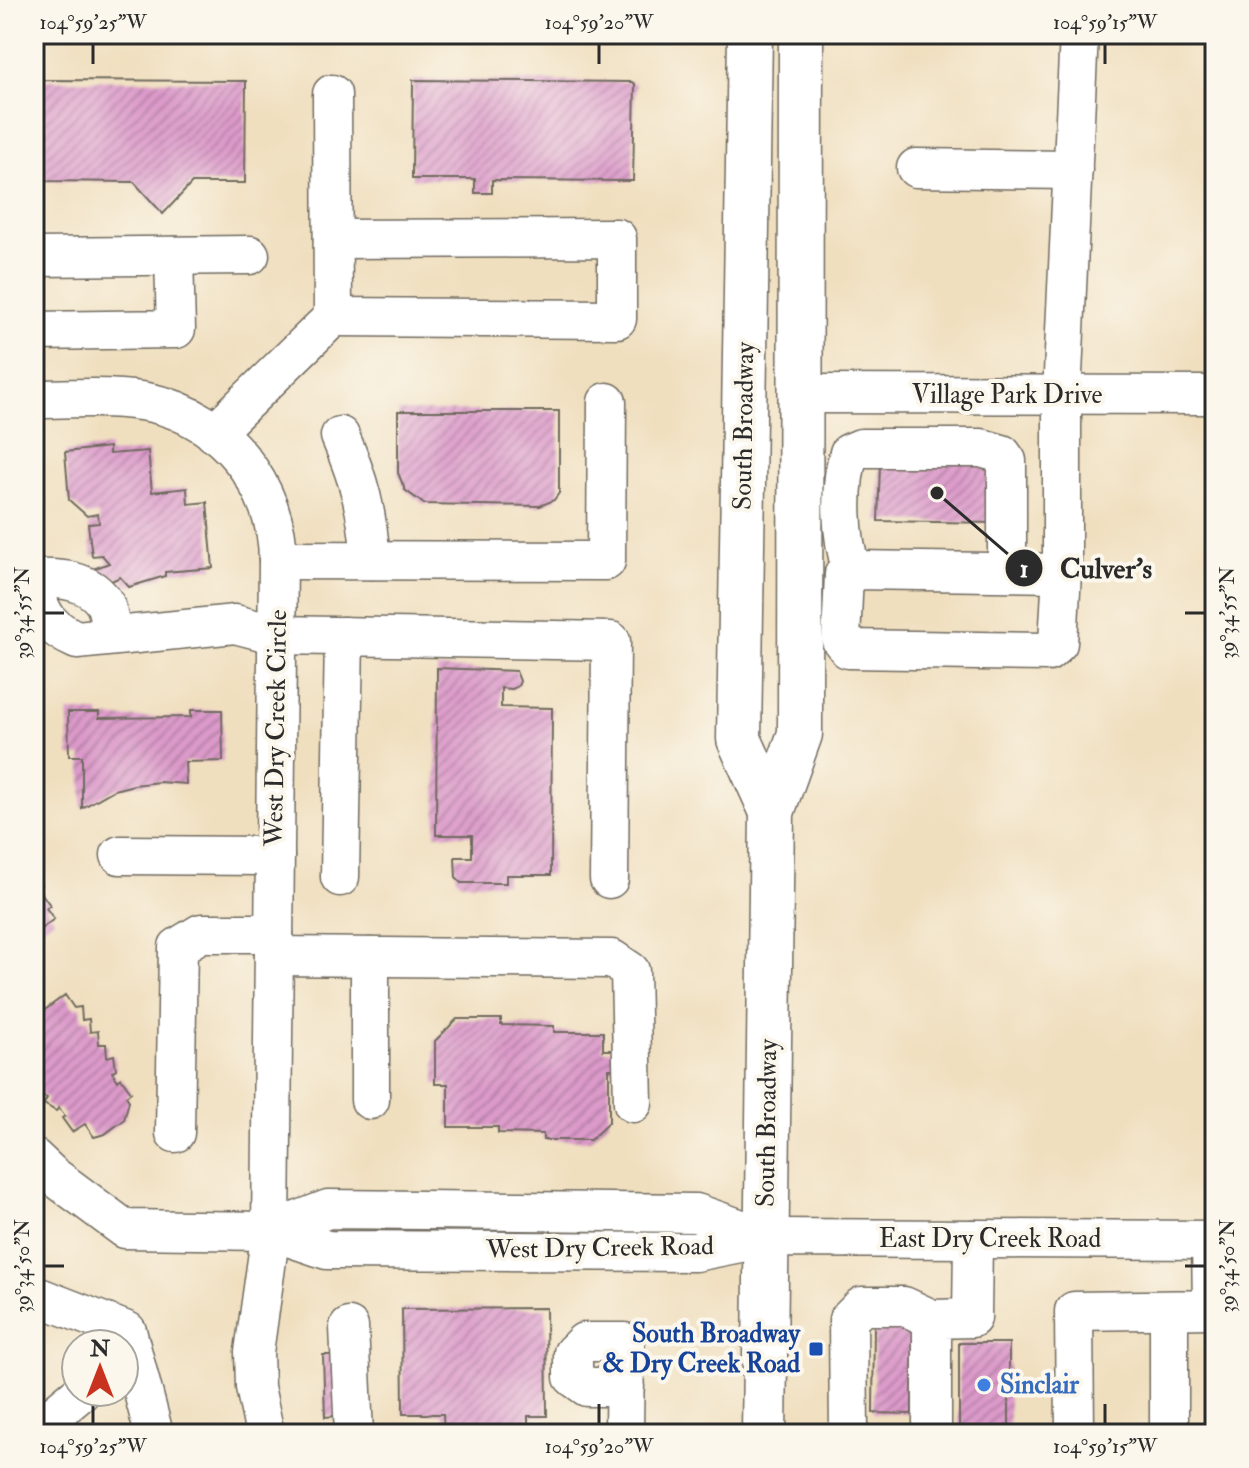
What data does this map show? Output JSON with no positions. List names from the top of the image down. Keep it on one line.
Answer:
{"streets":{"main road":["South Broadway"],"street":["Village Park Drive","West Dry Creek Circle","East Dry Creek Road","West Dry Creek Road"]},"crossings":[["Village Park Drive","South Broadway"],["South Broadway","East Dry Creek Road"],["South Broadway","West Dry Creek Road"],["West Dry Creek Circle","West Dry Creek Road"],["East Dry Creek Road","West Dry Creek Road"]],"places":{"other":["Culver's","Sinclair"],"transit":["South Broadway & Dry Creek Road"]},"north":"top","coordinates":["104°59'25\"W","104°59'20\"W","104°59'15\"W","39°34'55\"N","39°34'50\"N"]}
